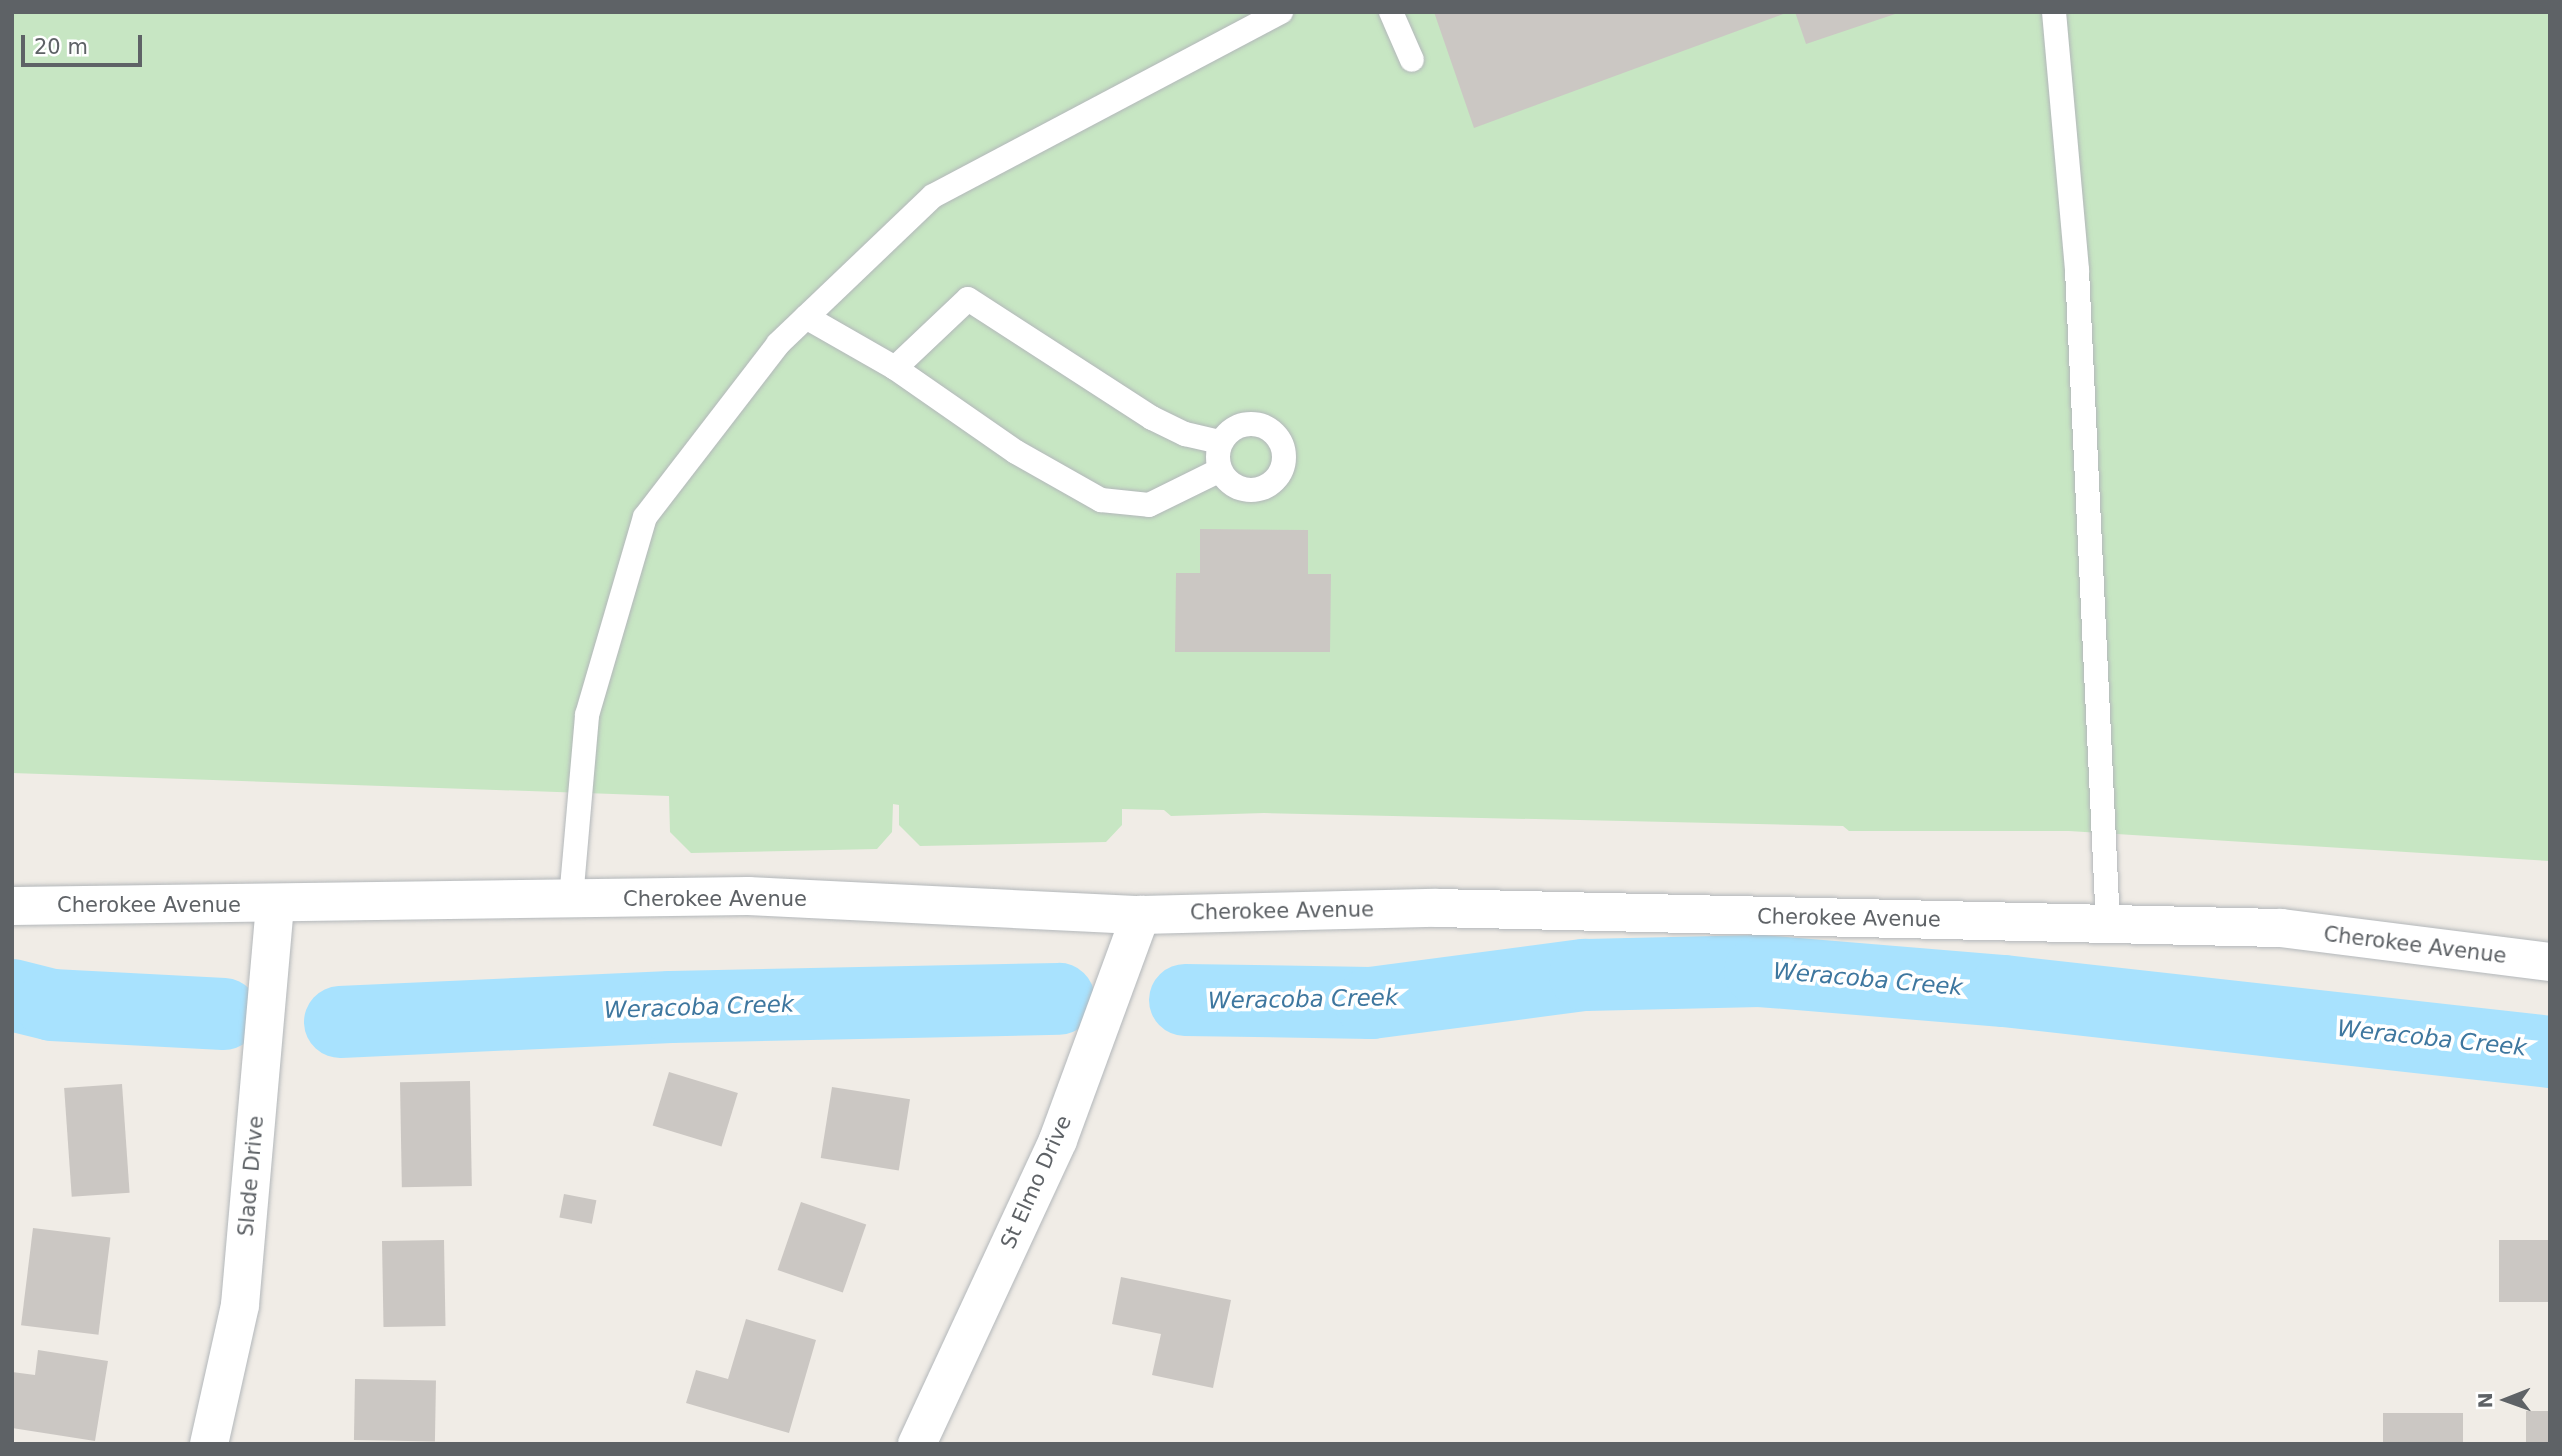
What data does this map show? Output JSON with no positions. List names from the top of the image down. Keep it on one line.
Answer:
{"streets":{"street":["Cherokee Avenue","Slade Drive","St Elmo Drive"]},"crossings":[["Cherokee Avenue","Slade Drive"],["Cherokee Avenue","St Elmo Drive"]],"water":["Weracoba Creek"],"scale_bar":"20 m","north":"left"}
